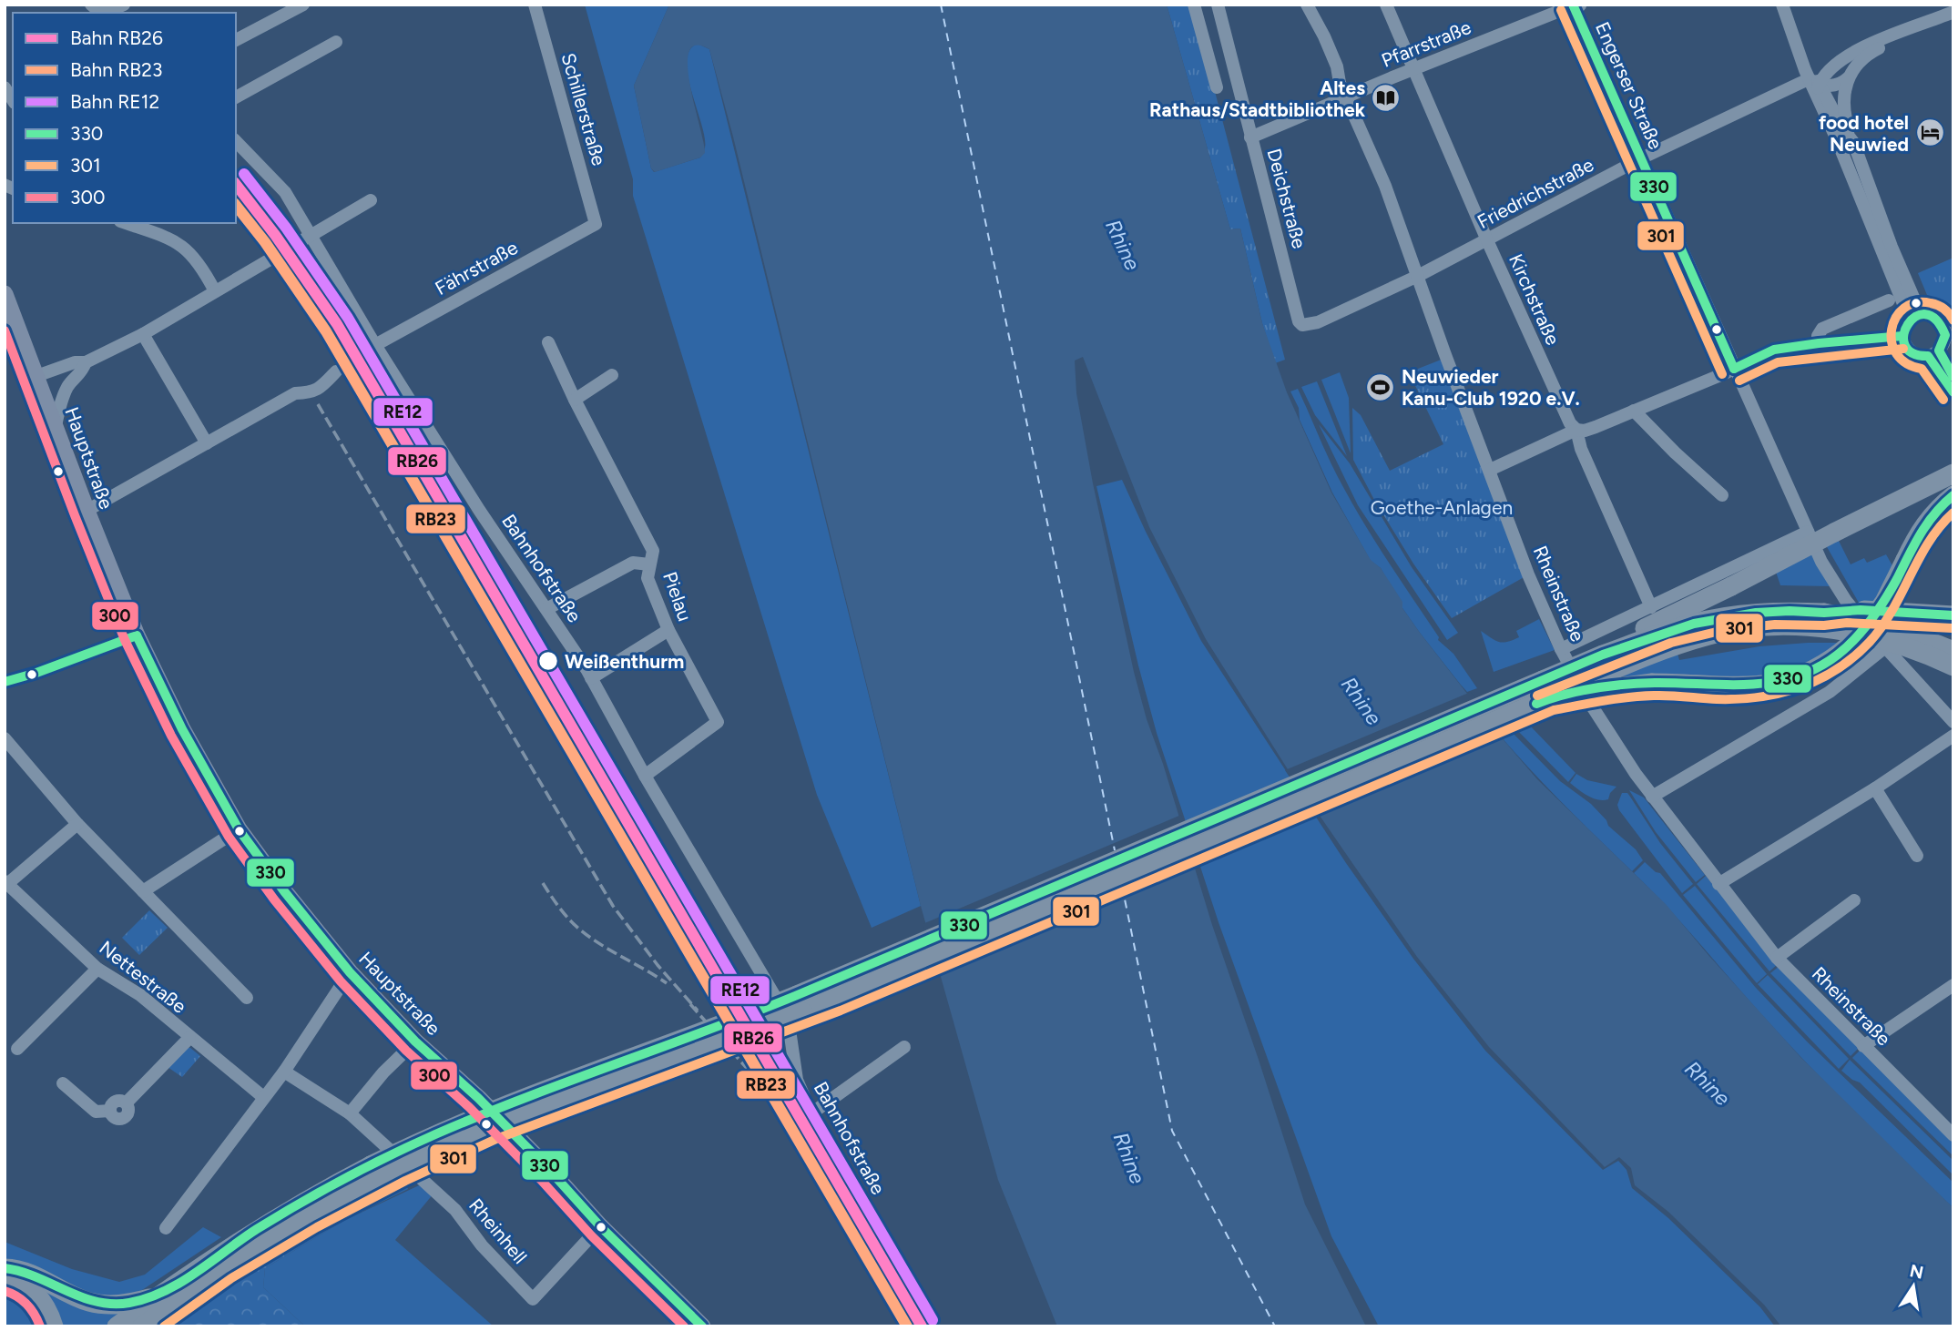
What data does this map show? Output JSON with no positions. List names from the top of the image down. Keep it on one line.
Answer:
{"streets":{"main road":["Hauptstraße"],"street":["Pfarrstraße","Engerser Straße","Schillerstraße","Friedrichstraße","Deichstraße","Fährstraße","Kirchstraße","Bahnhofstraße","Rheinstraße","Pielau","Nettestraße","Rheinhell"]},"crossings":[["Pfarrstraße","Engerser Straße"],["Pfarrstraße","Deichstraße"],["Pfarrstraße","Kirchstraße"],["Pfarrstraße","Rheinstraße"],["Engerser Straße","Friedrichstraße"],["Schillerstraße","Fährstraße"],["Friedrichstraße","Deichstraße"],["Friedrichstraße","Kirchstraße"],["Friedrichstraße","Rheinstraße"],["Fährstraße","Bahnhofstraße"],["Hauptstraße","Rheinhell"],["Bahnhofstraße","Pielau"]],"water":["Rhine"],"parks":["Goethe-Anlagen"],"places":{"library":["Altes Rathaus/Stadtbibliothek"],"hotel":["food hotel Neuwied"],"sports":["Neuwieder Kanu-Club 1920 e.V."],"other":["Weißenthurm"]},"lines":["transit line 330","transit line 301","rail line RE12","rail line RB26","rail line RB23","transit line 300"],"legend":["Bahn RB26","Bahn RB23","Bahn RE12","330","301","300"],"north":"top"}
